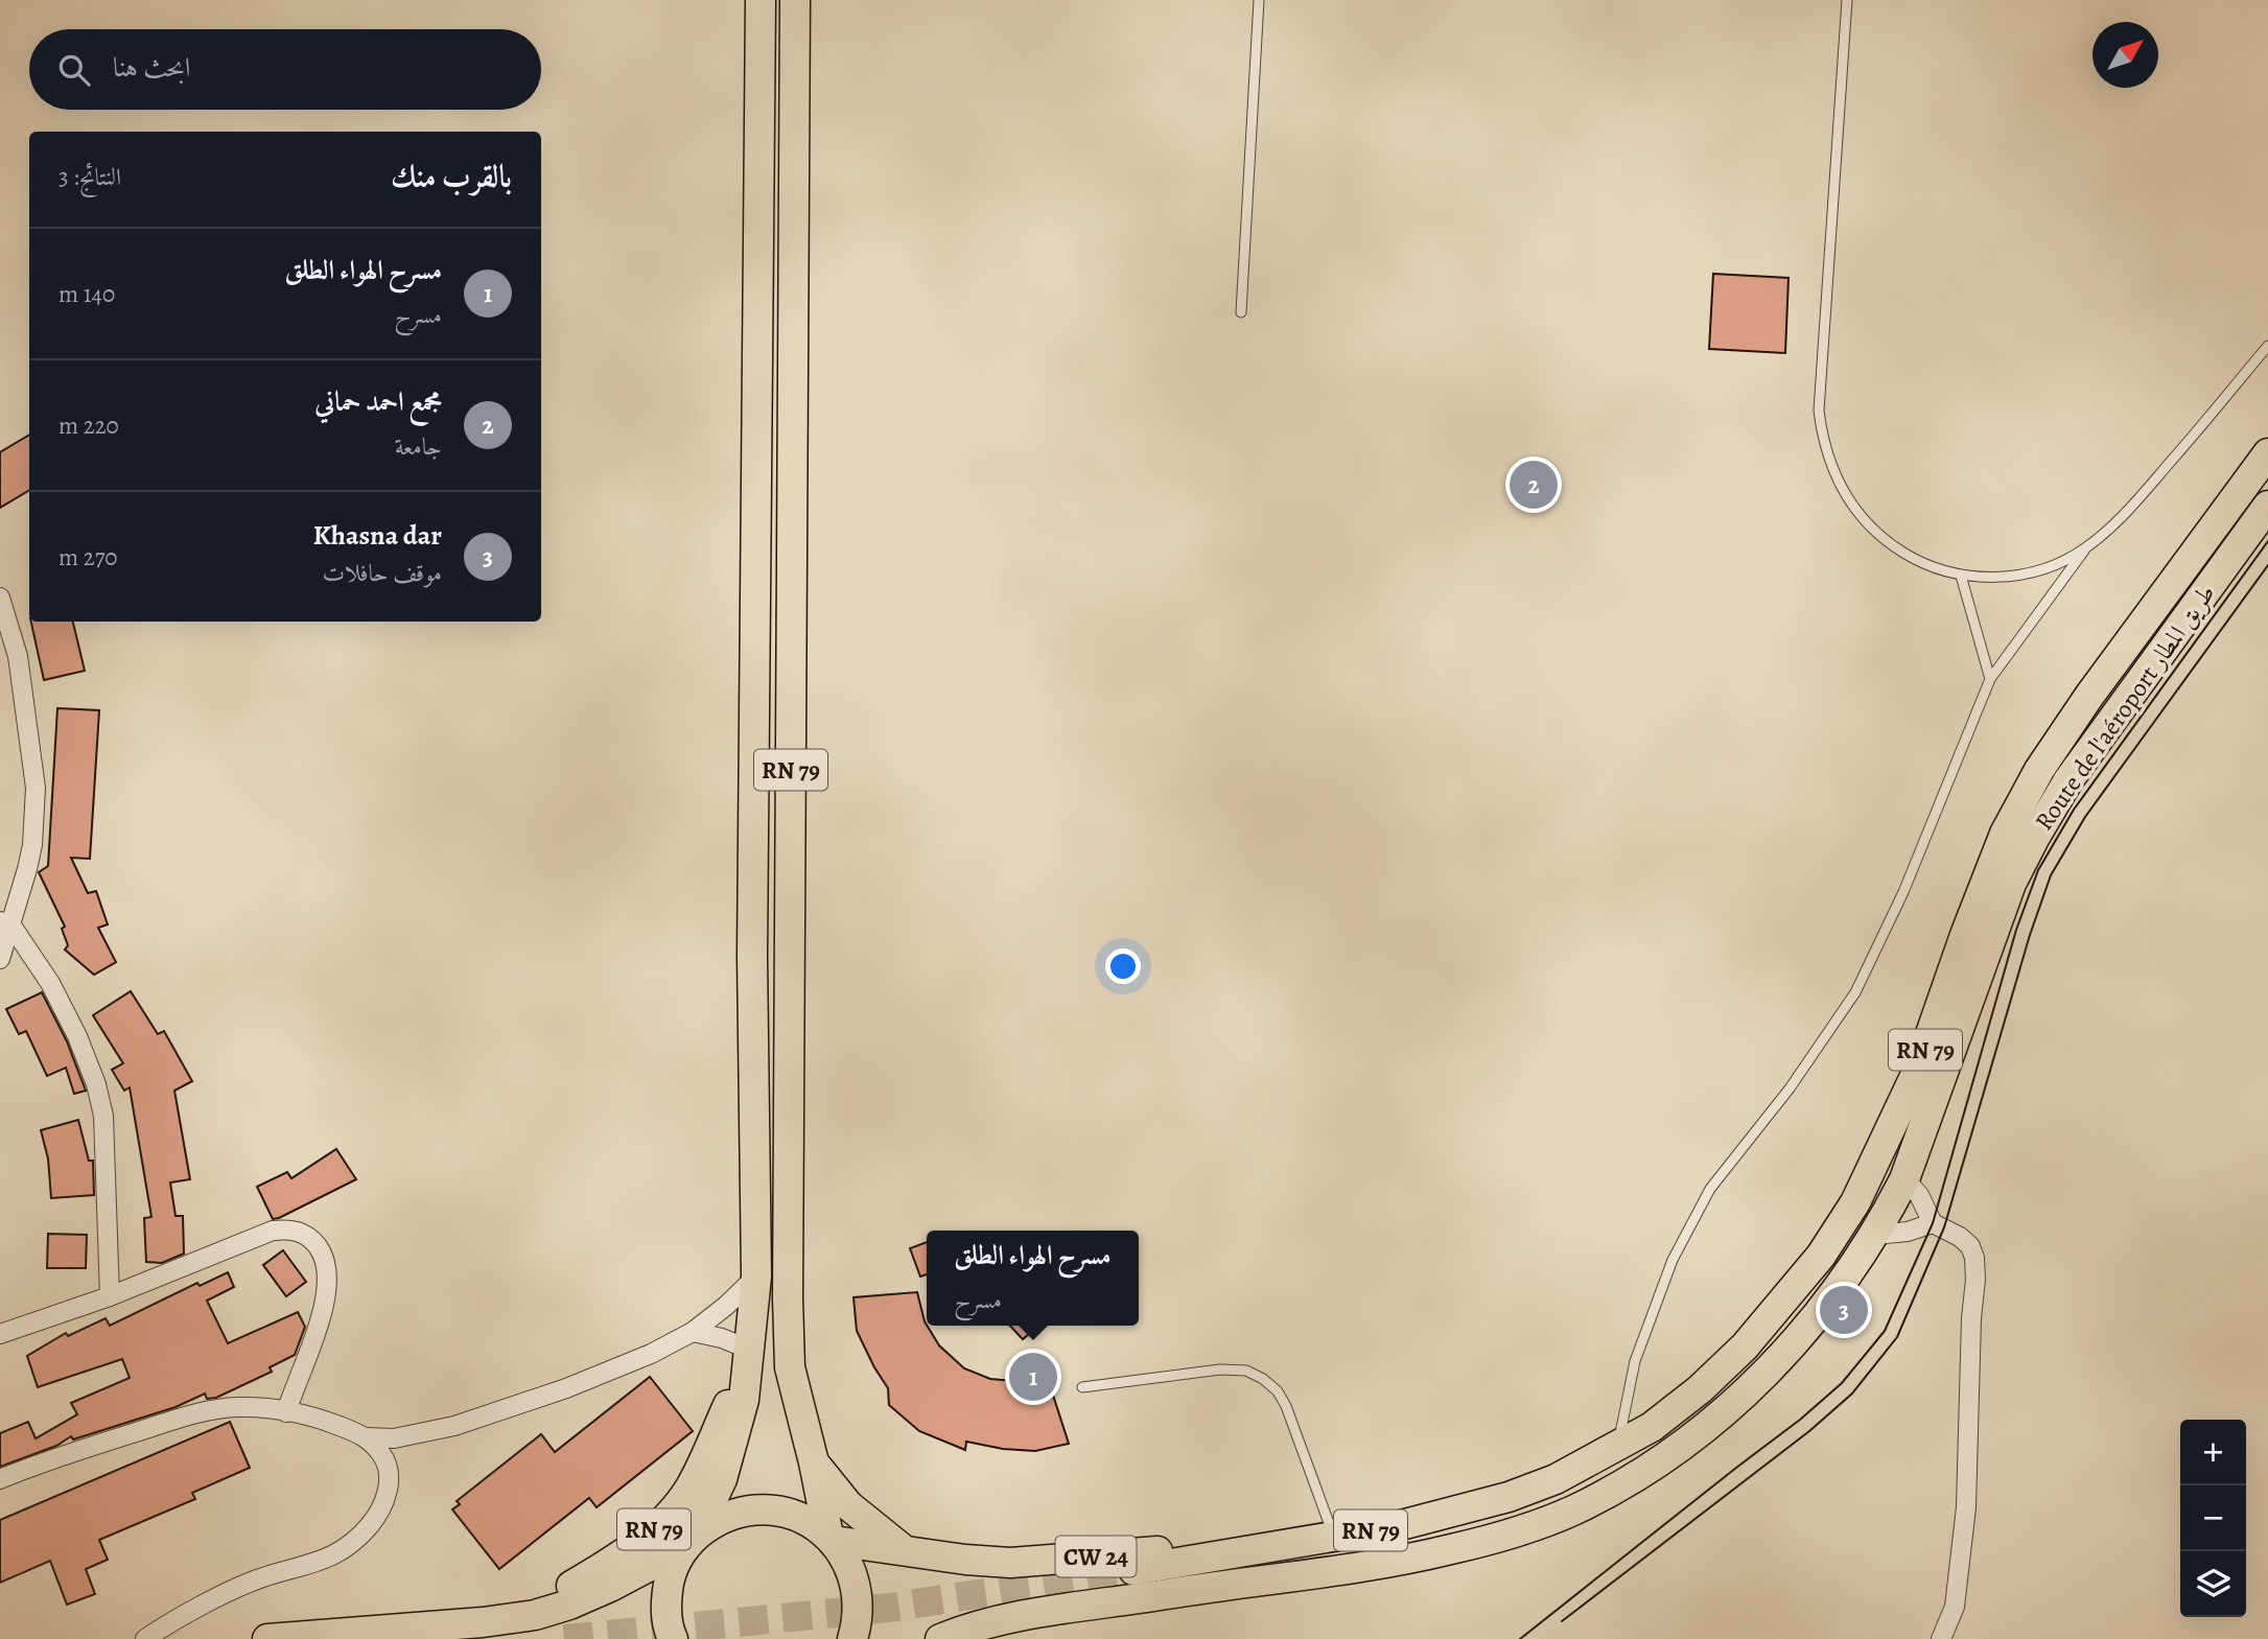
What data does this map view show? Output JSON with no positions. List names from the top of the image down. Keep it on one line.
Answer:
{"streets":{"highway":["Route de l'aéroport طريق المطار","RN 79","CW 24"]},"crossings":[["Route de l'aéroport طريق المطار","CW 24"],["RN 79","CW 24"]],"north":"top right","page":{"search":"ابحث هنا","heading":["بالقرب منك","النتائج: 3"],"list":[{"mark":"1","name":"مسرح الهواء الطلق","note":"مسرح","value":"140 m"},{"mark":"2","name":"مجمع احمد حماني","note":"جامعة","value":"220 m"},{"mark":"3","name":"Khasna dar","note":"موقف حافلات","value":"270 m"}],"pins":["2","3","1"],"popup":["مسرح الهواء الطلق","مسرح"],"map_buttons":["+","−"]}}
